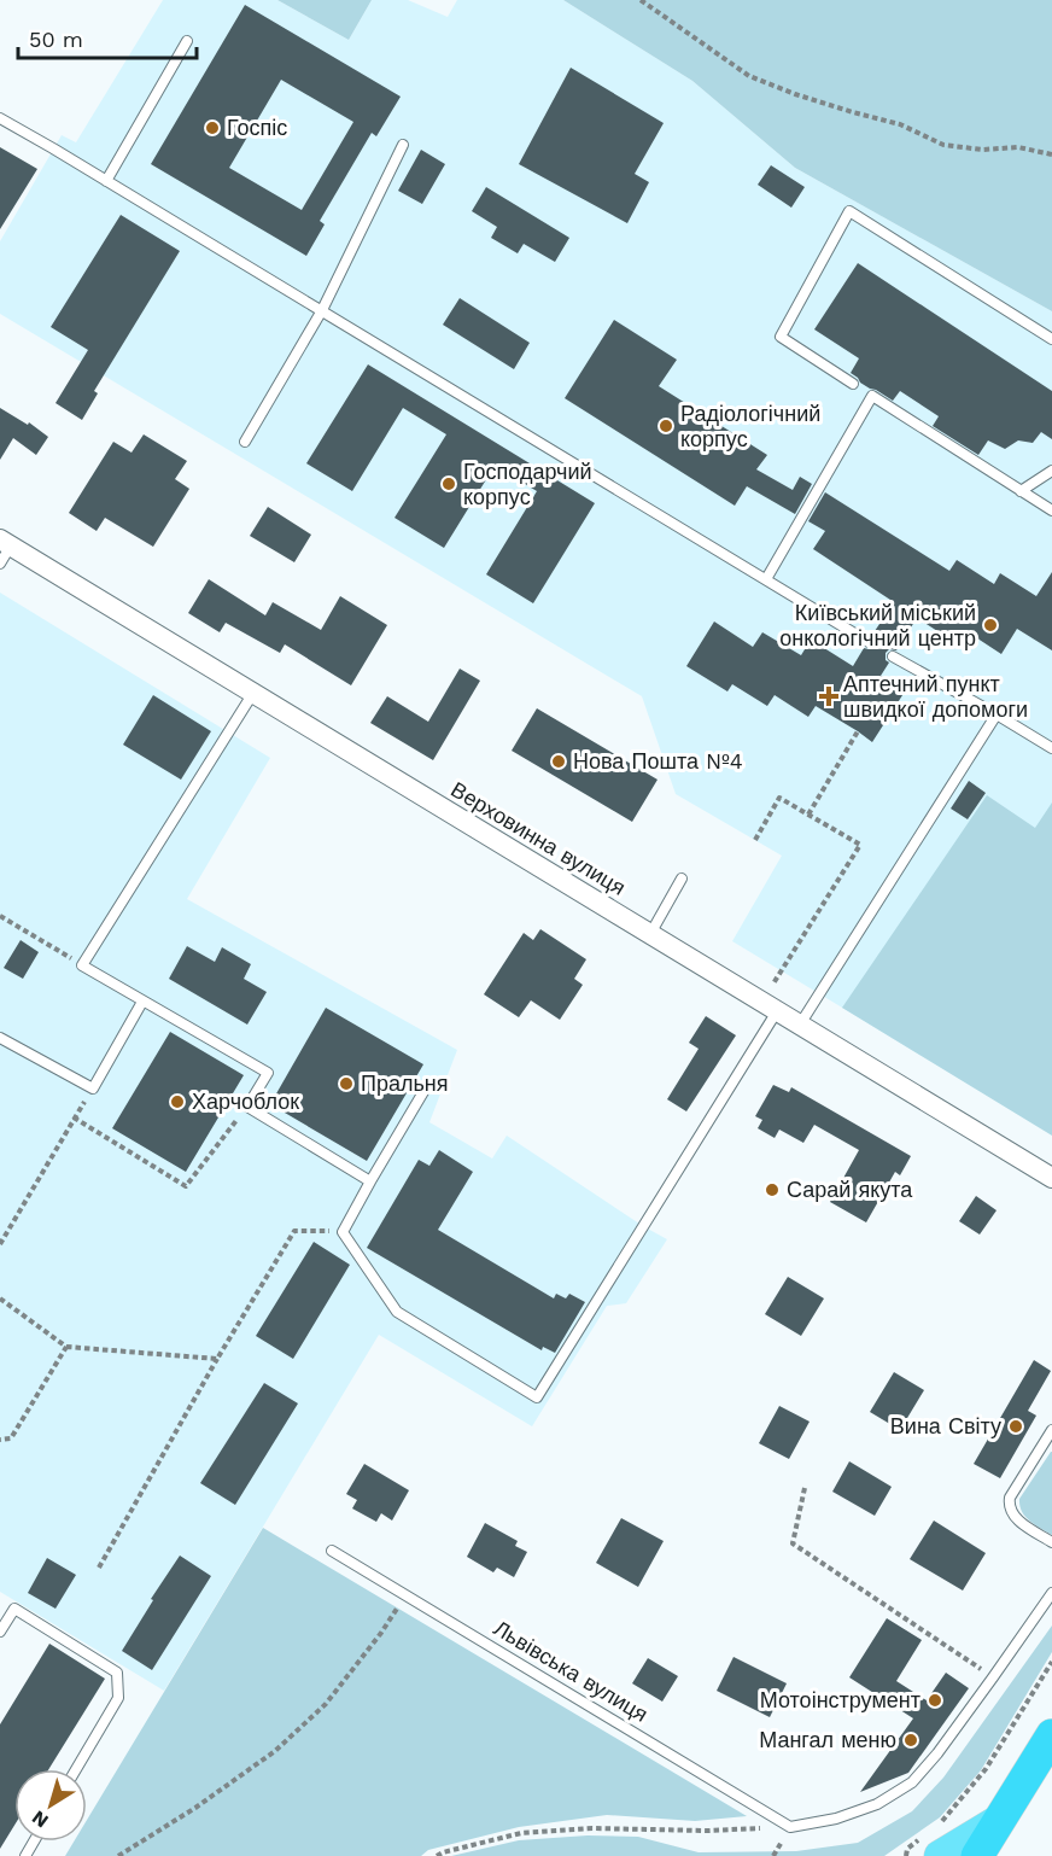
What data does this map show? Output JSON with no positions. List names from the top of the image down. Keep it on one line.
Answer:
{"streets":{"street":["Верховинна вулиця"],"lane":["Львівська вулиця"]},"places":{"other":["Госпіс","Радіологічний корпус","Господарчий корпус","Київський міський онкологічний центр","Нова Пошта №4","Пральня","Харчоблок","Сарай якута","Вина Світу","Мотоінструмент","Мангал меню"],"health":["Аптечний пункт швидкої допомоги"]},"scale_bar":"50 m","north":"bottom left"}
